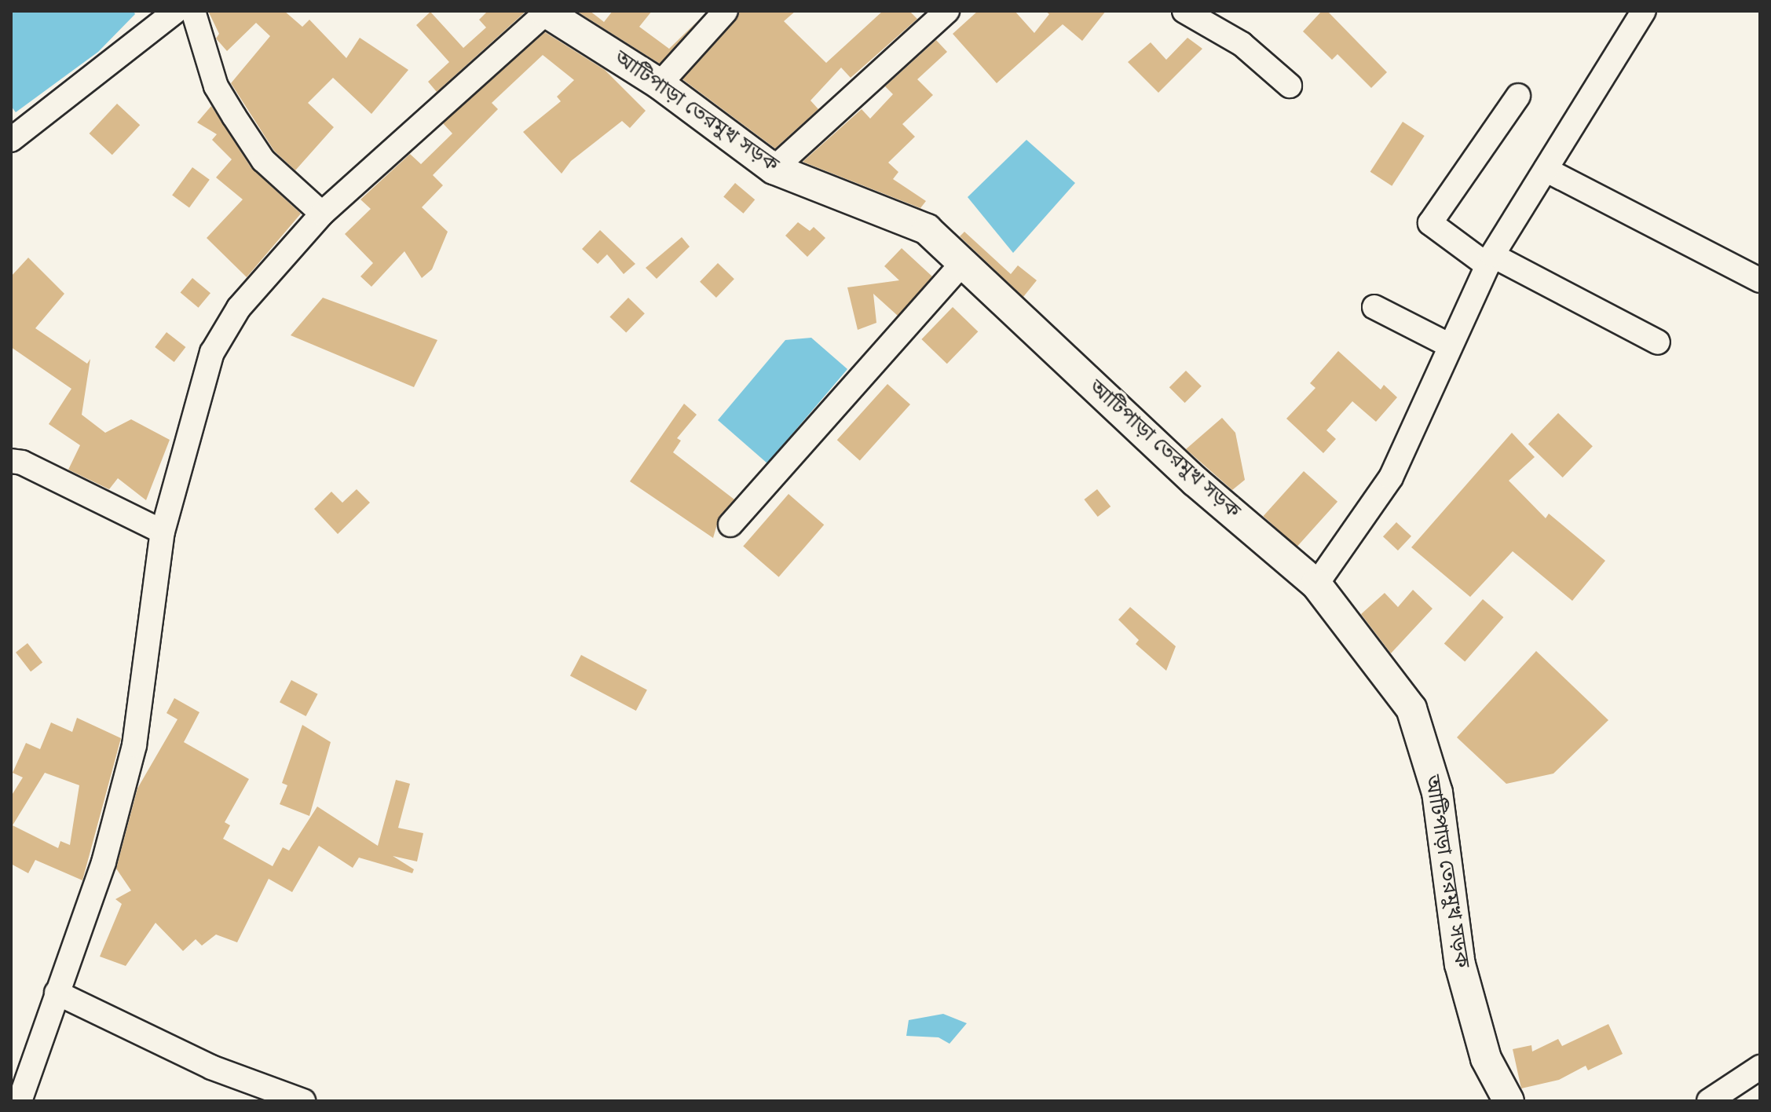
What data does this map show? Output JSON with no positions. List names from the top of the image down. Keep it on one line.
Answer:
{"streets":{"main road":["আটিপাড়া তেরমুখ সড়ক"]}}
